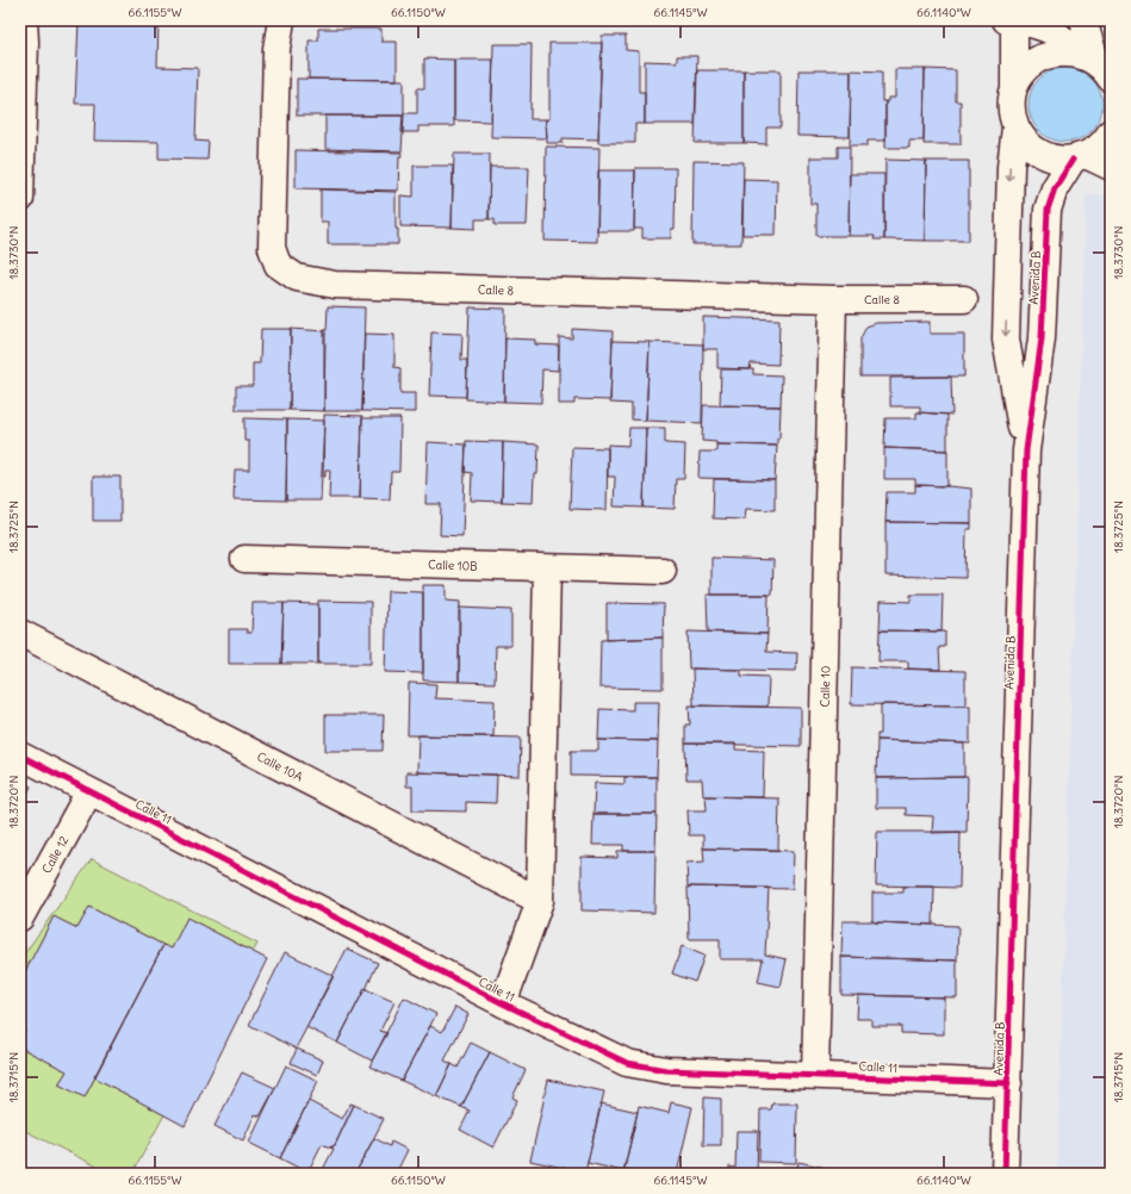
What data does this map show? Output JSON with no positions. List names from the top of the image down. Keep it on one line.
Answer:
{"streets":{"street":["Avenida B","Calle 8","Calle 10B","Calle 10","Calle 10A","Calle 11","Calle 12"]},"crossings":[["Avenida B","Calle 11"],["Calle 8","Calle 10"],["Calle 10","Calle 11"],["Calle 11","Calle 12"]],"coordinates":["66.1155°W","66.1150°W","66.1145°W","66.1140°W","18.3730°N","18.3725°N","18.3720°N","18.3715°N"]}
